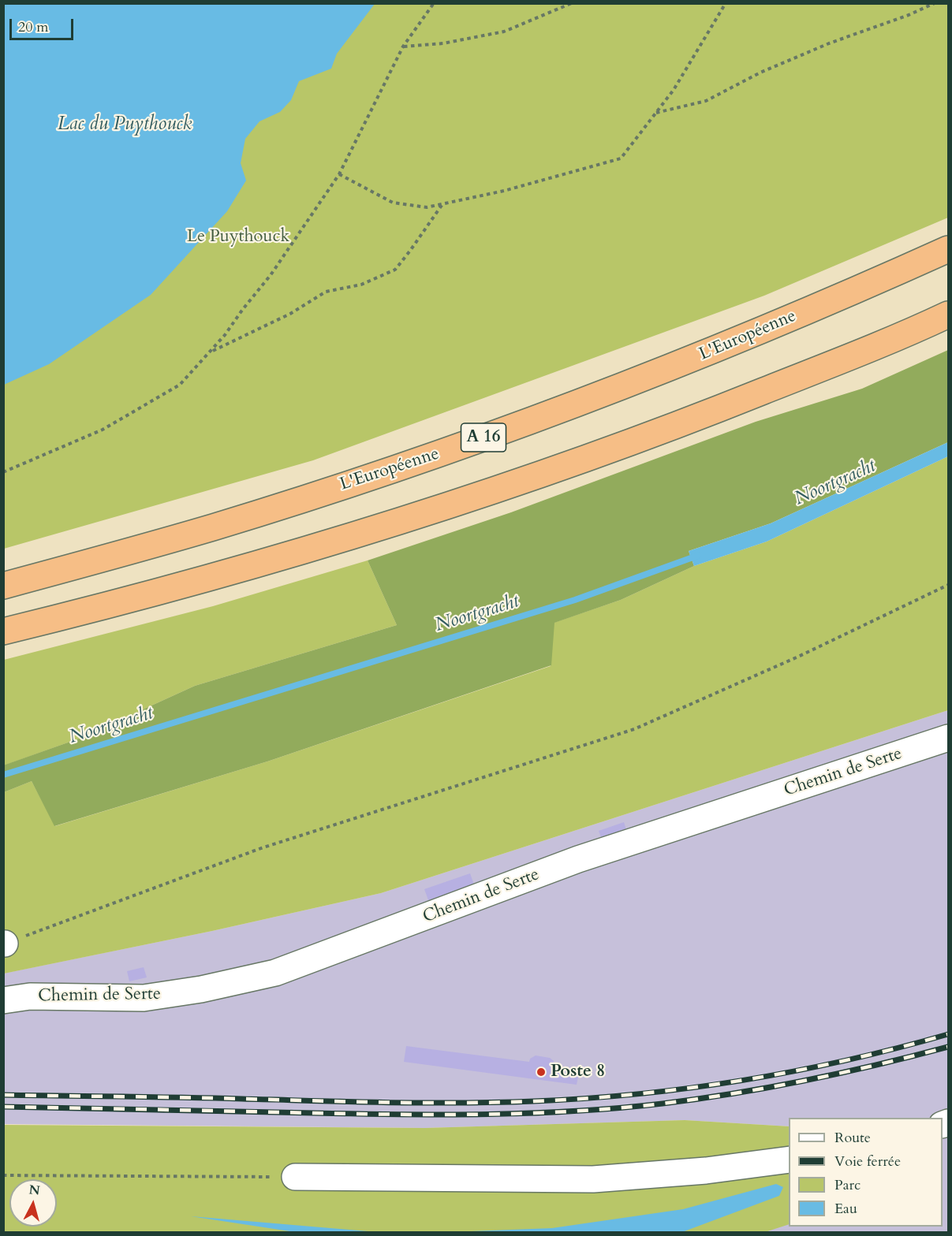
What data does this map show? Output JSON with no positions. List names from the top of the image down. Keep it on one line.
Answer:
{"streets":{"highway":["L'Européenne","A 16"],"street":["Chemin de Serte"]},"water":["Lac du Puythouck","Noortgracht"],"parks":["Le Puythouck"],"places":["Poste 8"],"legend":["Route","Voie ferrée","Parc","Eau"],"scale_bar":"20 m","north":"top"}
